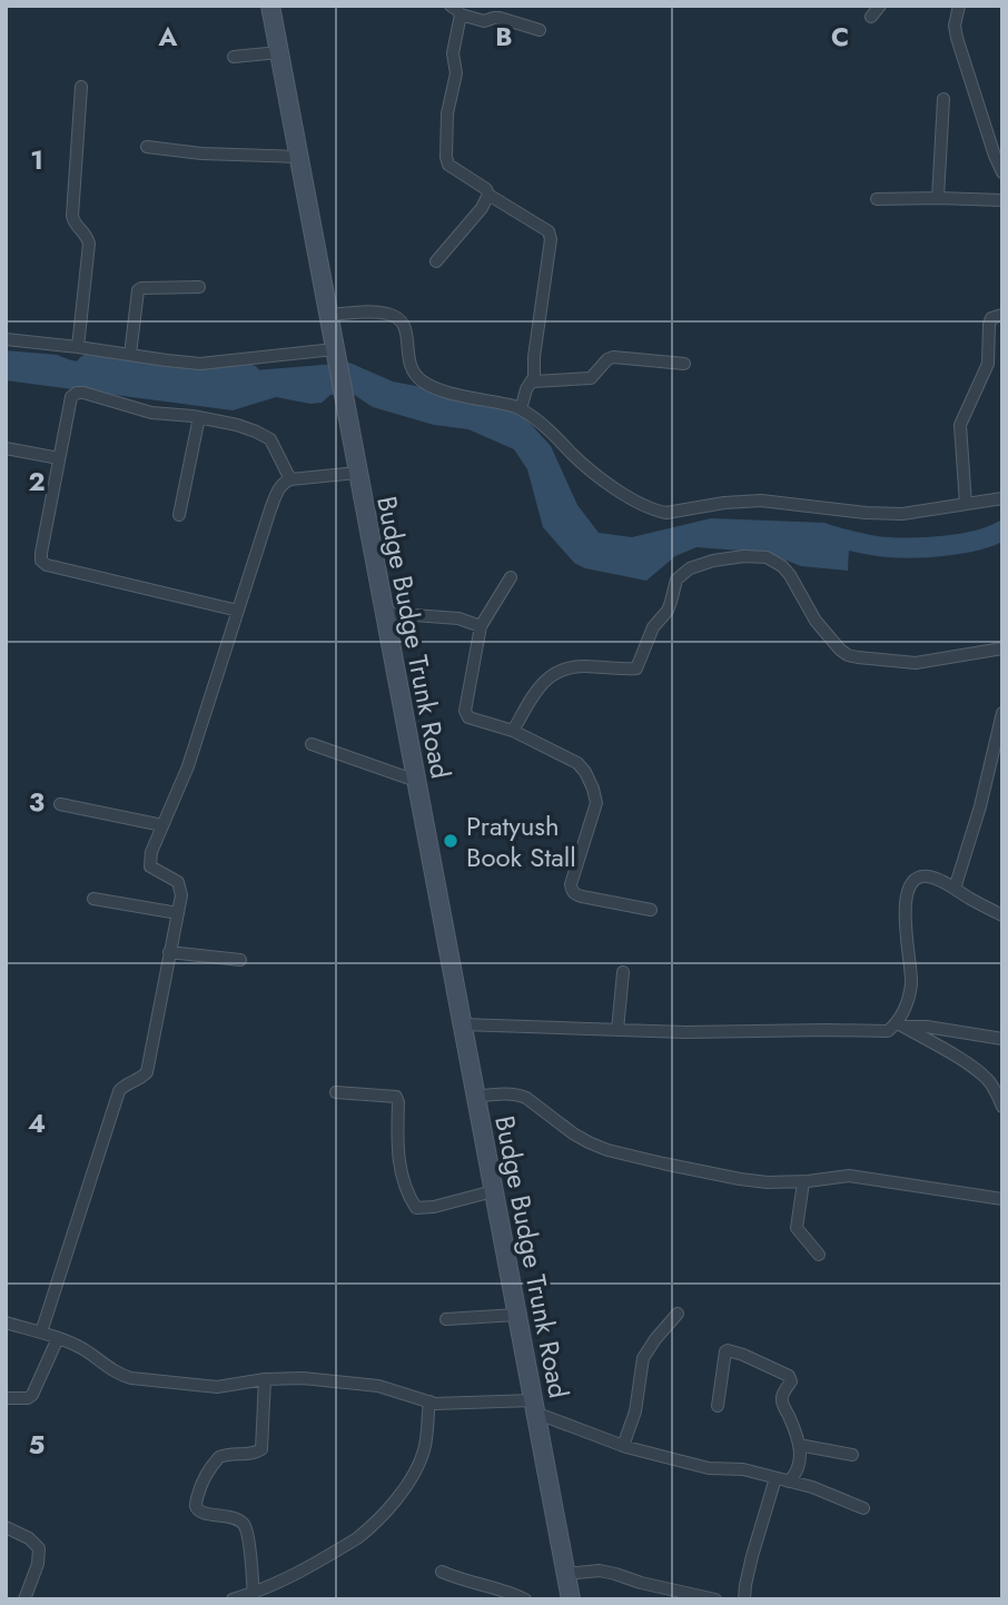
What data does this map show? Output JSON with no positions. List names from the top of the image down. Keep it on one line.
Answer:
{"streets":{"main road":["Budge Budge Trunk Road"]},"places":["Pratyush Book Stall"],"grid":{"columns":["A","B","C"],"rows":["1","2","3","4","5"]}}
